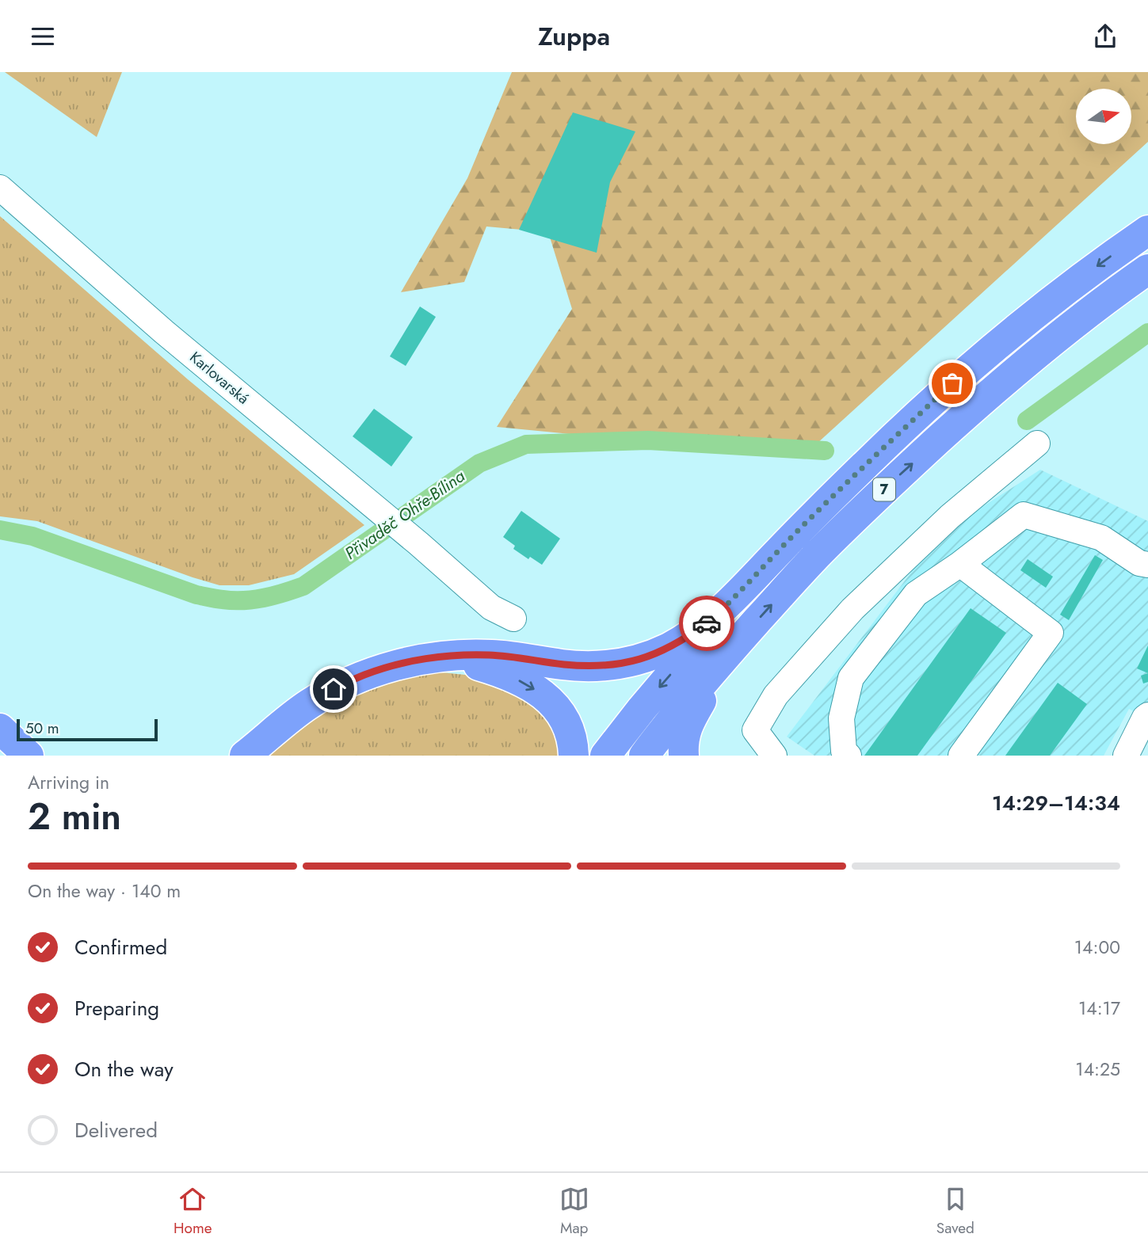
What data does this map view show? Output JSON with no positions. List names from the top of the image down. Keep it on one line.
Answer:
{"streets":{"highway":["7"],"street":["Karlovarská"]},"water":["Přivaděč Ohře-Bílina"],"scale_bar":"50 m","north":"right","page":{"header":"Zuppa","scale":"50 m","heading":["2 min","Arriving in","14:29–14:34"],"bar":"On the way · 140 m","list":[["Confirmed","14:00"],["Preparing","14:17"],["On the way","14:25"],"Delivered"],"tabs":["Home","Map","Saved"]}}
